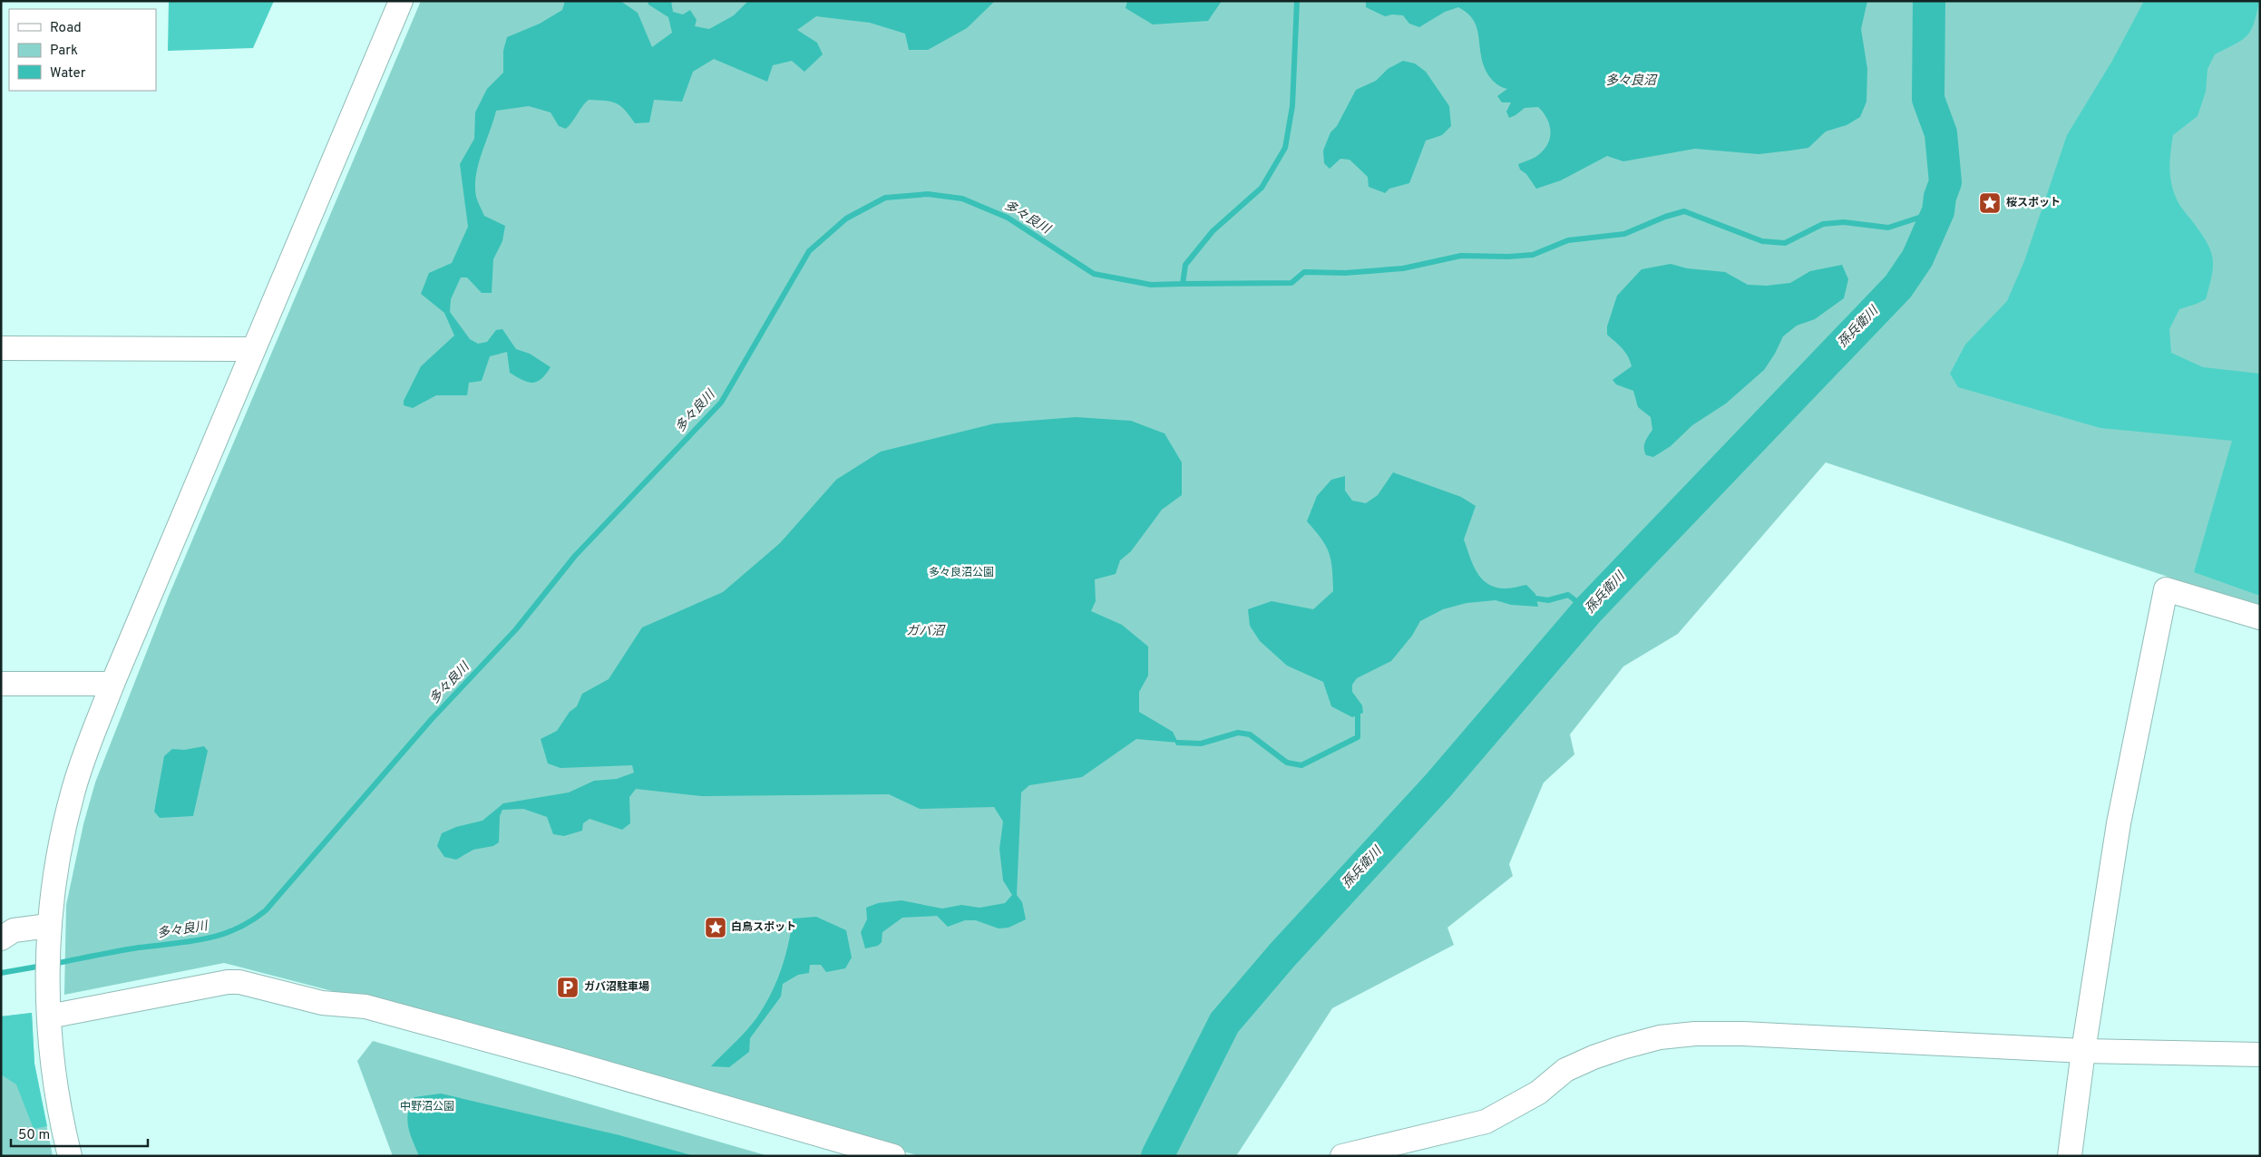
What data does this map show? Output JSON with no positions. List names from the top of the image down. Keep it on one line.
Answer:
{"water":["多々良沼","多々良川","孫兵衛川","ガバ沼"],"parks":["多々良沼公園","中野沼公園"],"places":{"place":["桜スポット","白鳥スポット"],"parking":["ガバ沼駐車場"]},"legend":["Road","Park","Water"],"scale_bar":"50 m"}
